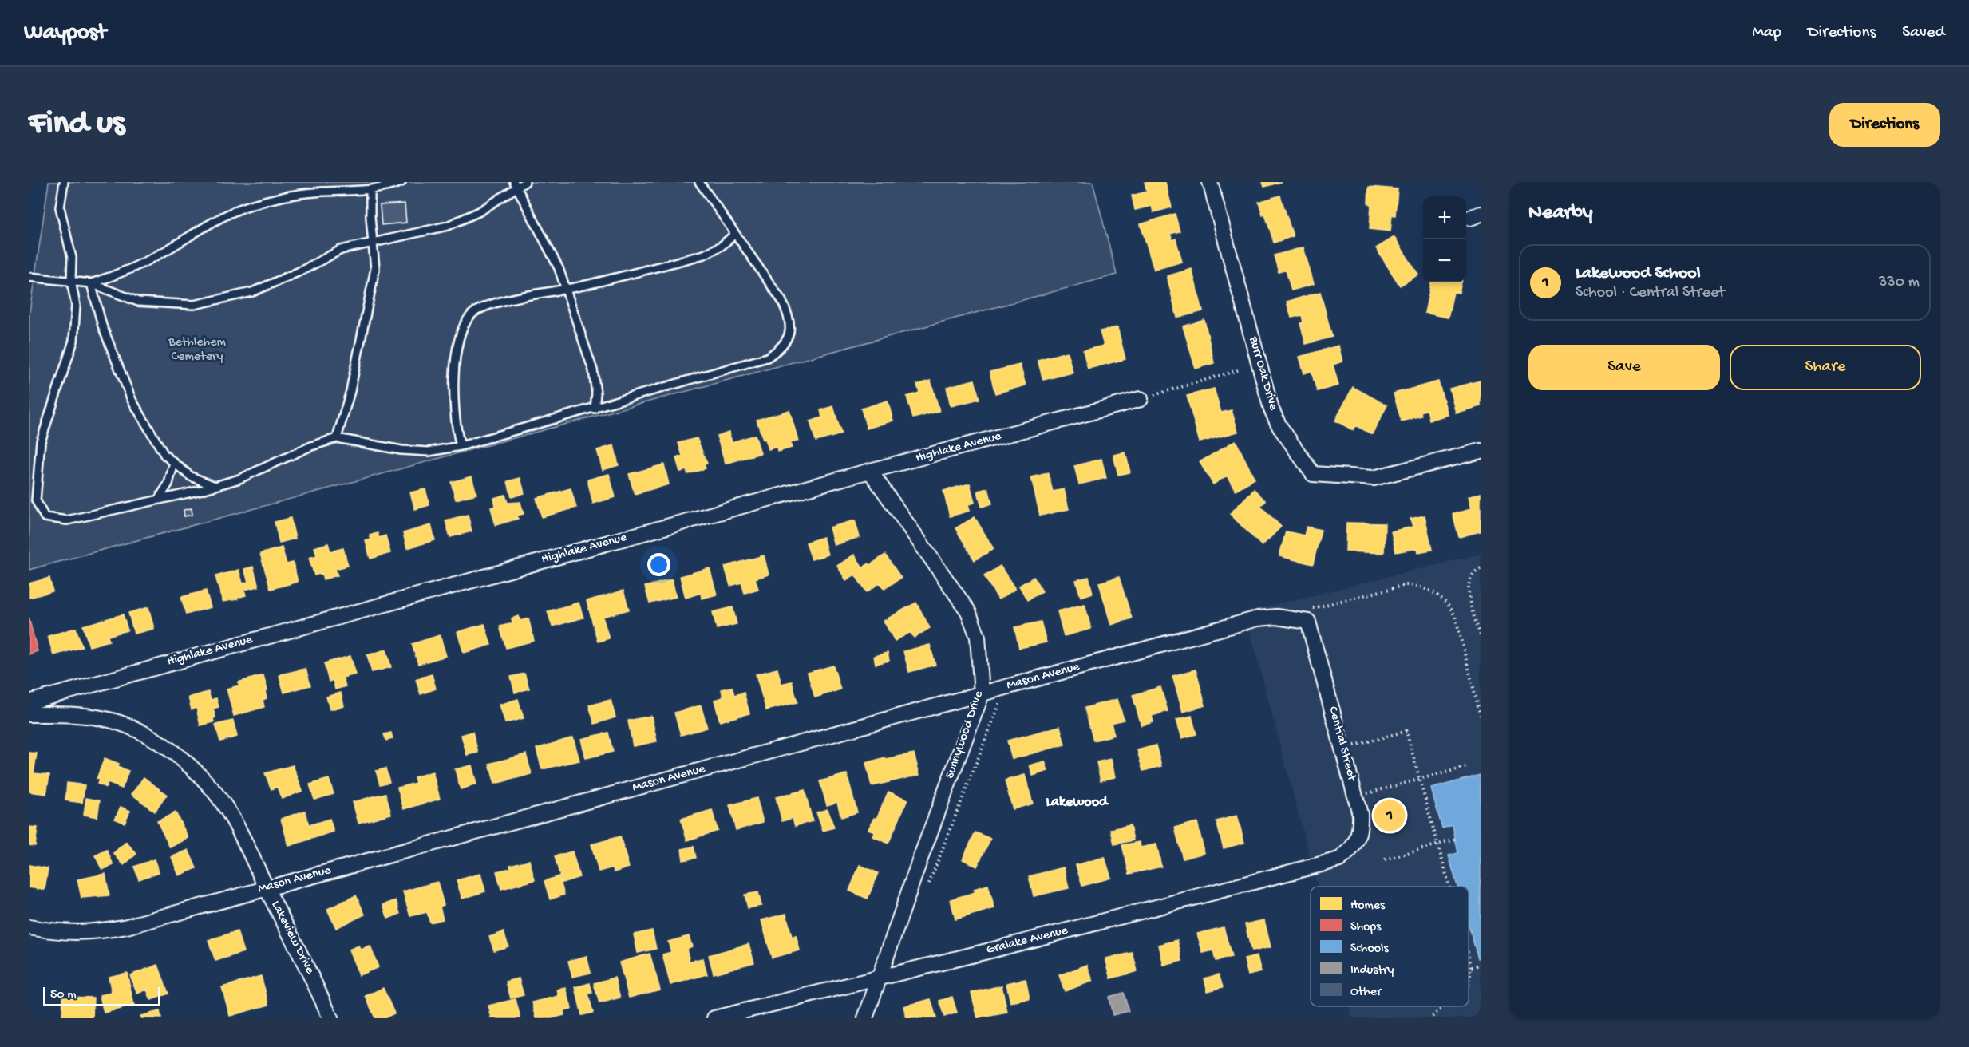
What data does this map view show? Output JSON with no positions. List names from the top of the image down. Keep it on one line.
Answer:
{"streets":{"street":["Burr Oak Drive","Highlake Avenue","Mason Avenue","Sunnywood Drive","Central Street","Lakeview Drive","Gralake Avenue"]},"crossings":[["Highlake Avenue","Sunnywood Drive"],["Mason Avenue","Sunnywood Drive"],["Mason Avenue","Central Street"],["Mason Avenue","Lakeview Drive"],["Sunnywood Drive","Gralake Avenue"],["Central Street","Gralake Avenue"]],"districts":["Lakewood"],"parks":["Bethlehem Cemetery"],"legend":["Homes","Shops","Schools","Industry","Other"],"scale_bar":"50 m","page":{"header":"Waypost","nav":["Map","Directions","Saved"],"buttons":["Directions",["Save","Share"]],"title":"Find us","heading":"Nearby","map_buttons":["+","−"],"list":[{"mark":"1","name":"Lakewood School","note":"School · Central Street","value":"330 m"}],"pins":"1","scale":"50 m"}}
